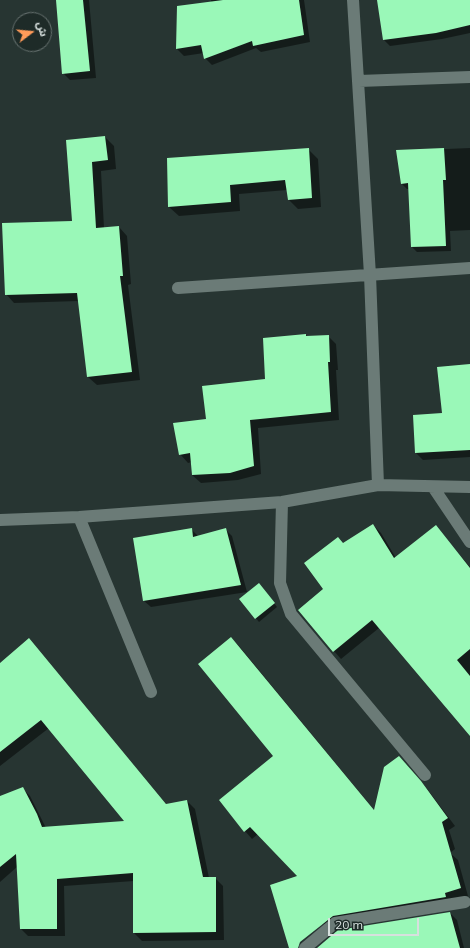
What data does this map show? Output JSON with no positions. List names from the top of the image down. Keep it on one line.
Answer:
{"scale_bar":"20 m","north":"right"}
